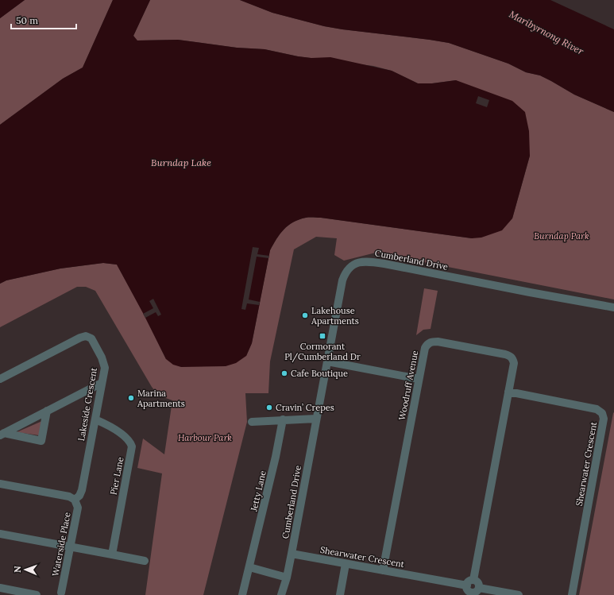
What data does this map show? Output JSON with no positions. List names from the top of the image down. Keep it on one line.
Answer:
{"streets":{"street":["Cumberland Drive","Woodruff Avenue","Lakeside Crescent","Shearwater Crescent","Pier Lane","Jetty Lane","Waterside Place"]},"crossings":[["Cumberland Drive","Shearwater Crescent"],["Woodruff Avenue","Shearwater Crescent"],["Lakeside Crescent","Pier Lane"],["Lakeside Crescent","Waterside Place"]],"water":["Maribyrnong River","Burndap Lake"],"parks":["Burndap Park","Harbour Park"],"places":{"other":["Lakehouse Apartments","Cafe Boutique","Marina Apartments","Cravin’ Crepes"],"transit":["Cormorant Pl/Cumberland Dr"]},"scale_bar":"50 m","north":"left"}
